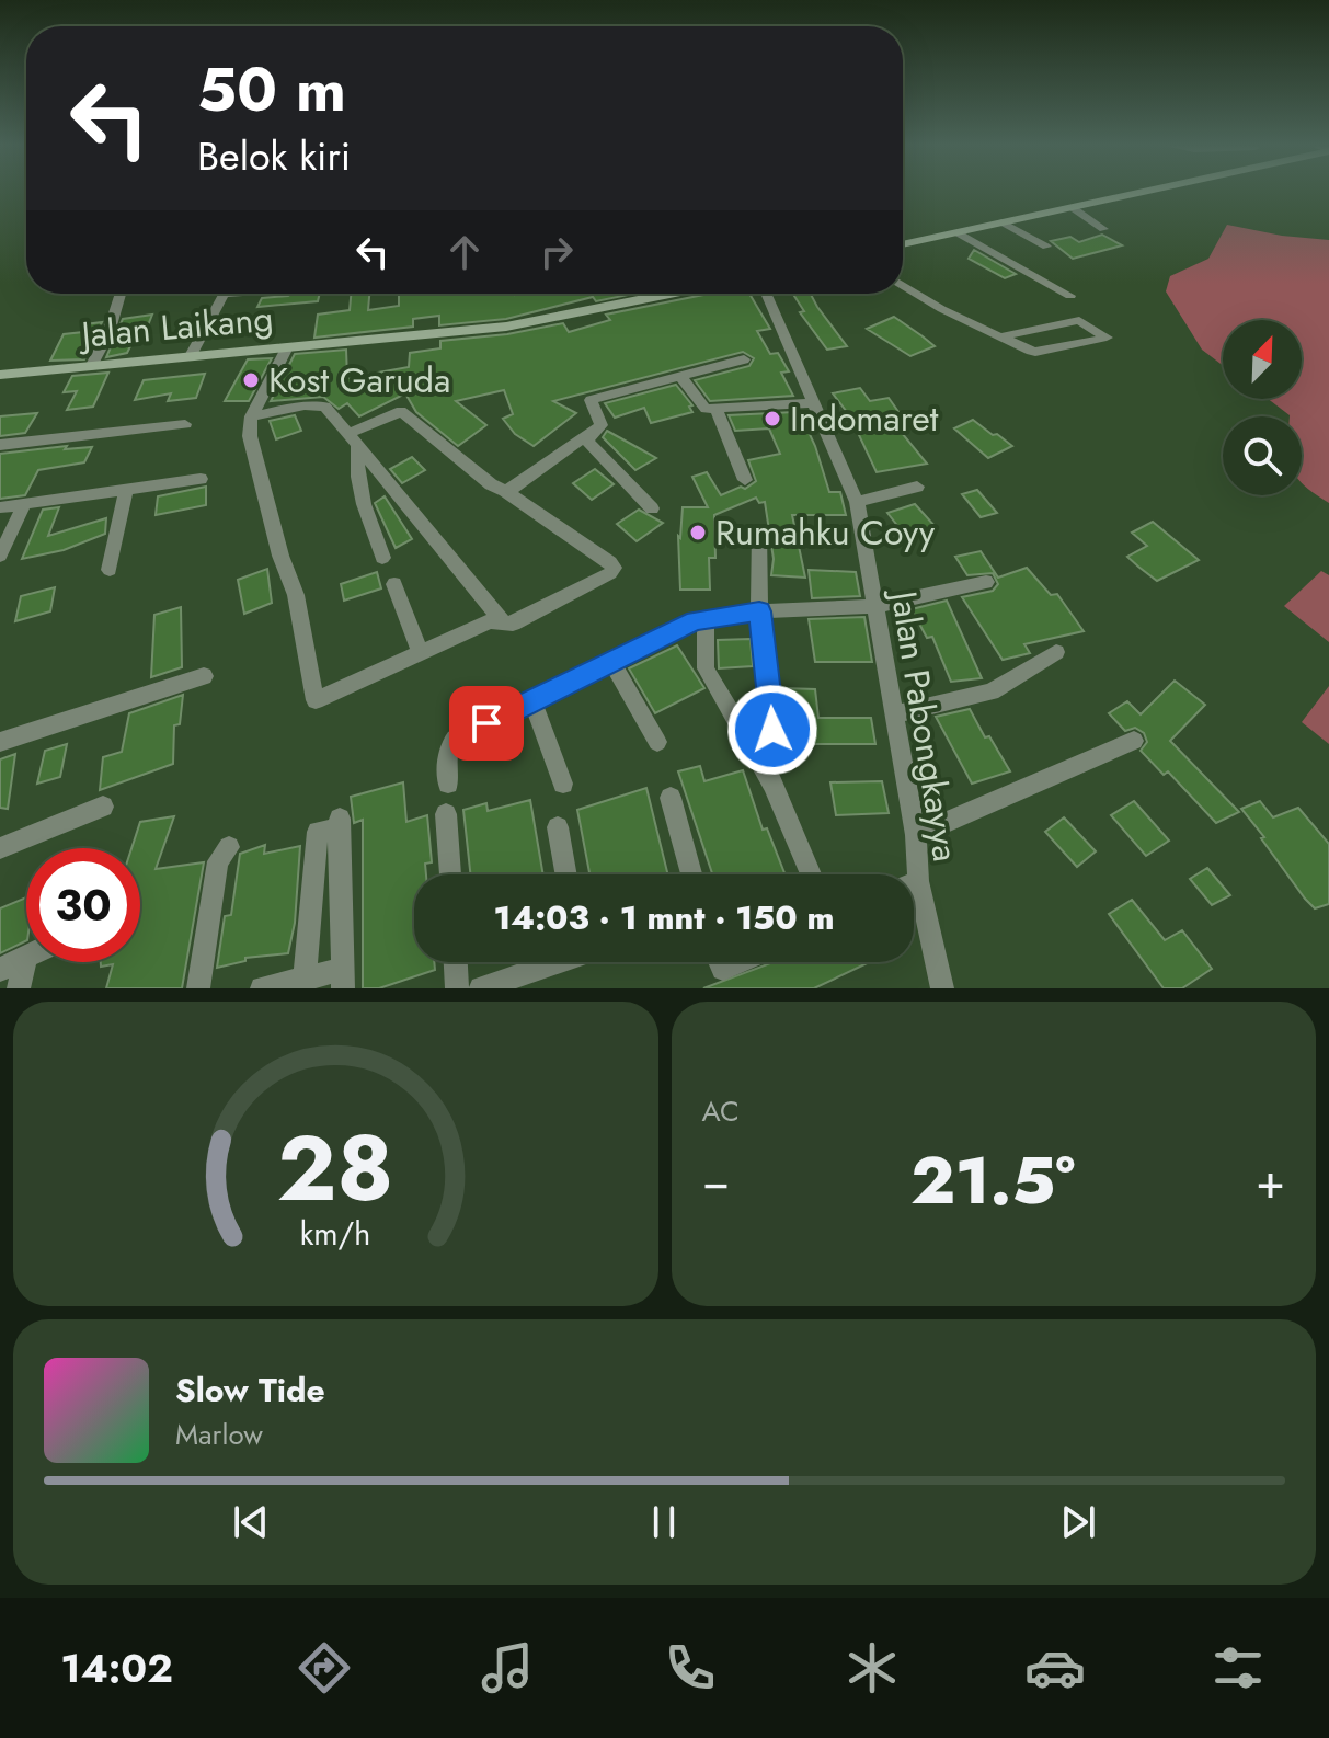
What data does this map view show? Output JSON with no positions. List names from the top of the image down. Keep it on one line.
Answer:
{"streets":{"main road":["Jalan Laikang"],"street":["Jalan Pabongkayya"]},"places":["Kost Garuda","Indomaret","Rumahku Coyy"],"north":"top right","page":{"turn":["50 m","Belok kiri"],"limit":"30","trip":"14:03 · 1 mnt · 150 m","tile":"AC","heat":["−","21.5°","+"],"song":["Slow Tide","Marlow"],"tabs":"14:02","gauge":["28","km/h"]}}
